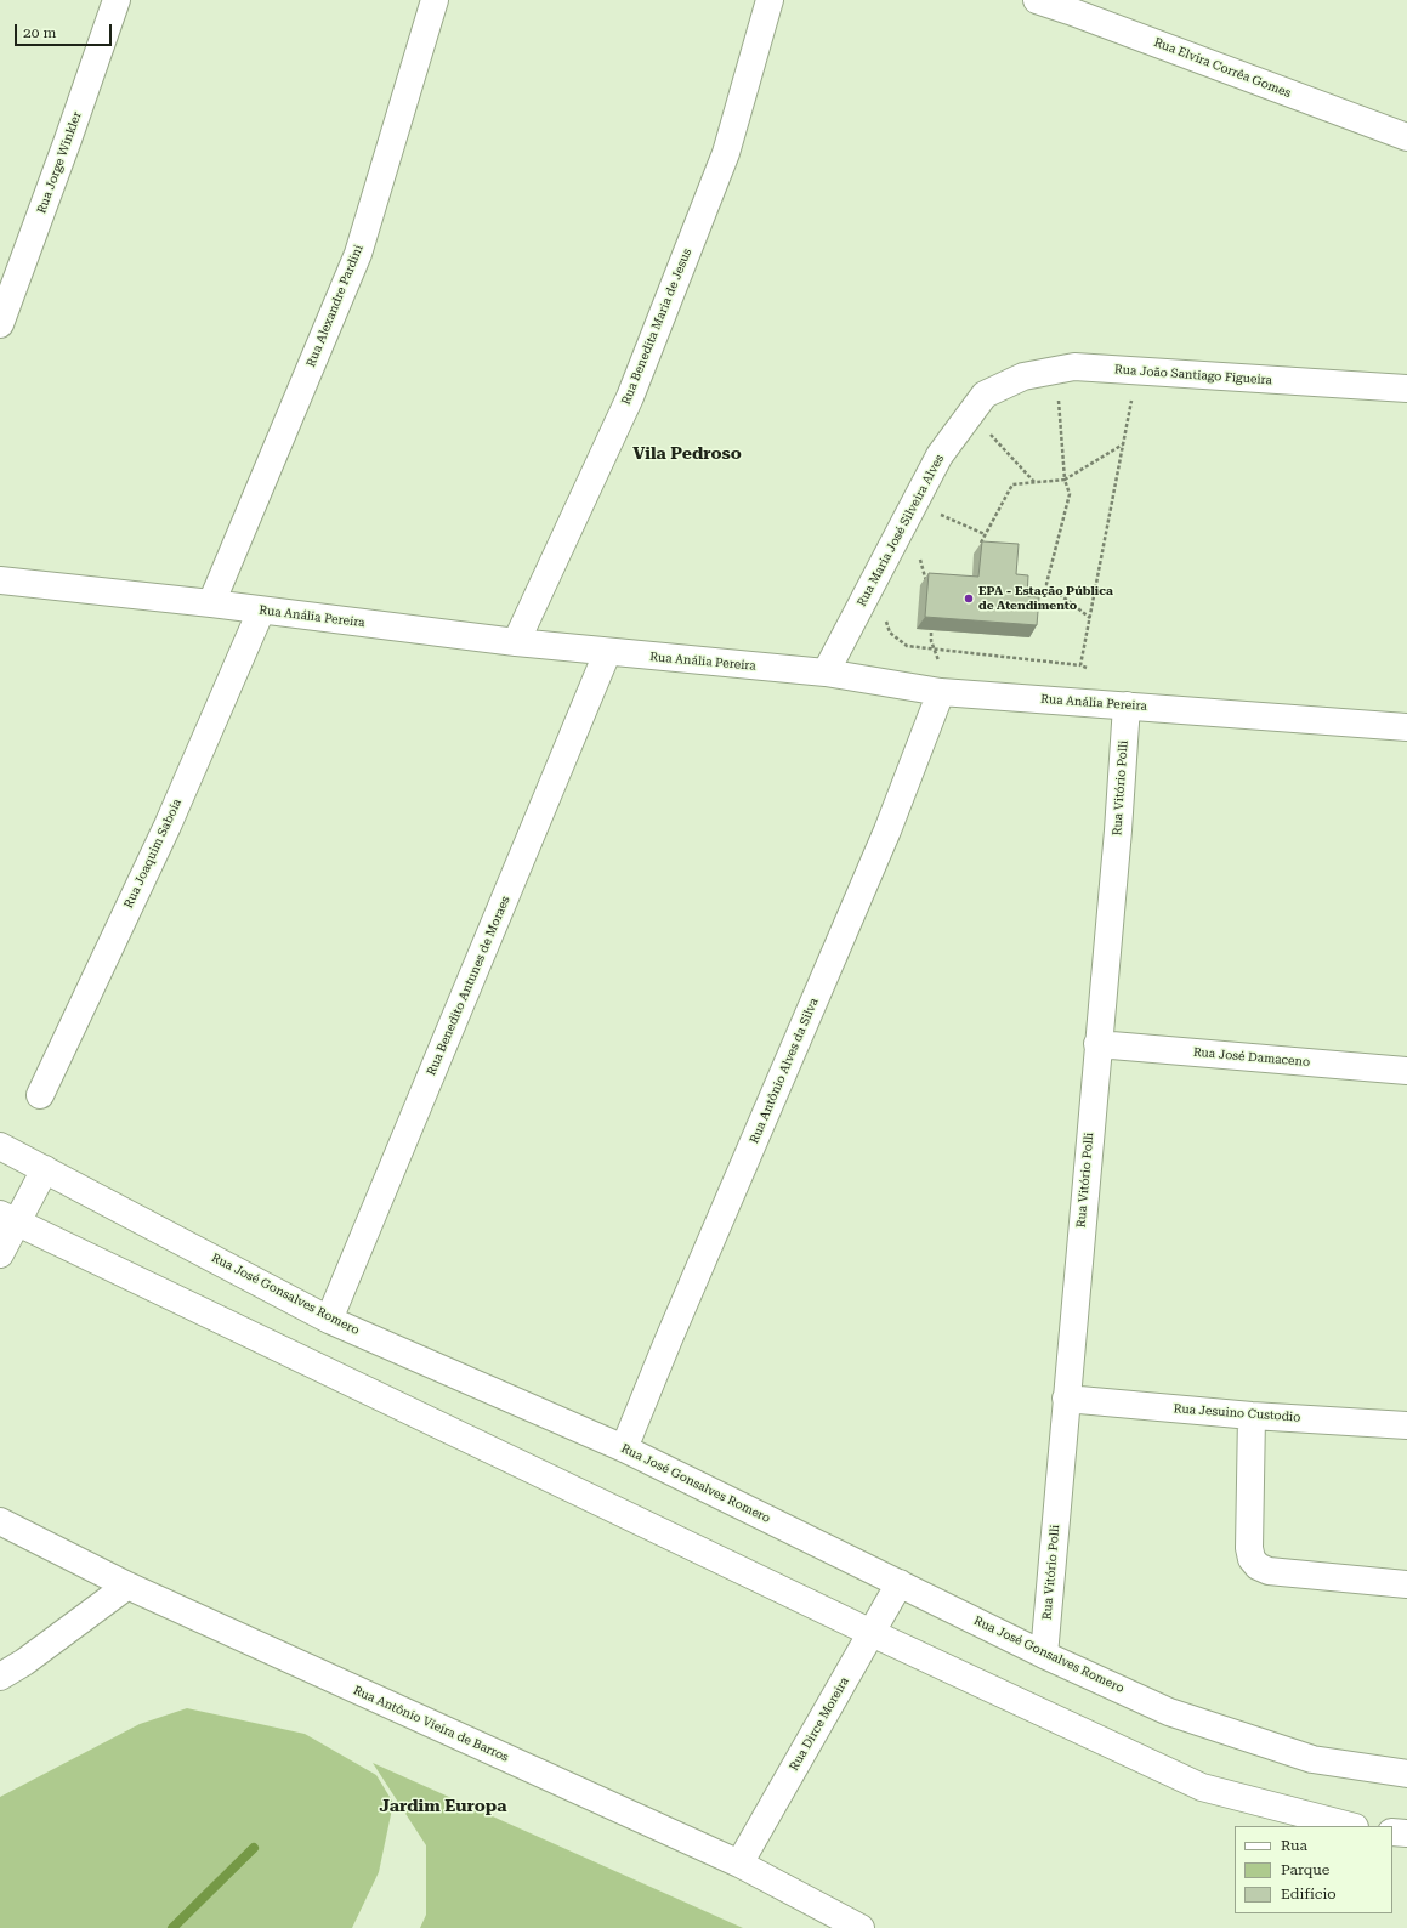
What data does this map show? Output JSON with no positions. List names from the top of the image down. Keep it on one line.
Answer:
{"streets":{"street":["Rua Elvira Corrêa Gomes","Rua Jorge Winkler","Rua Alexandre Pardini","Rua Benedita Maria de Jesus","Rua João Santiago Figueira","Rua Maria José Silveira Alves","Rua Anália Pereira","Rua Vitório Polli","Rua Joaquim Saboia","Rua Benedito Antunes de Moraes","Rua José Damaceno","Rua Antônio Alves da Silva","Rua José Gonsalves Romero","Rua Jesuino Custodio","Rua Antônio Vieira de Barros","Rua Dirce Moreira"]},"crossings":[["Rua Alexandre Pardini","Rua Anália Pereira"],["Rua Benedita Maria de Jesus","Rua Anália Pereira"],["Rua João Santiago Figueira","Rua Maria José Silveira Alves"],["Rua Maria José Silveira Alves","Rua Anália Pereira"],["Rua Anália Pereira","Rua Vitório Polli"],["Rua Anália Pereira","Rua Joaquim Saboia"],["Rua Anália Pereira","Rua Benedito Antunes de Moraes"],["Rua Anália Pereira","Rua Antônio Alves da Silva"],["Rua Vitório Polli","Rua José Damaceno"],["Rua Vitório Polli","Rua José Gonsalves Romero"],["Rua Vitório Polli","Rua Jesuino Custodio"],["Rua Benedito Antunes de Moraes","Rua José Gonsalves Romero"],["Rua Antônio Alves da Silva","Rua José Gonsalves Romero"],["Rua José Gonsalves Romero","Rua Dirce Moreira"],["Rua Antônio Vieira de Barros","Rua Dirce Moreira"]],"districts":["Vila Pedroso","Jardim Europa"],"places":["EPA - Estação Pública de Atendimento"],"legend":["Rua","Parque","Edifício"],"scale_bar":"20 m"}
